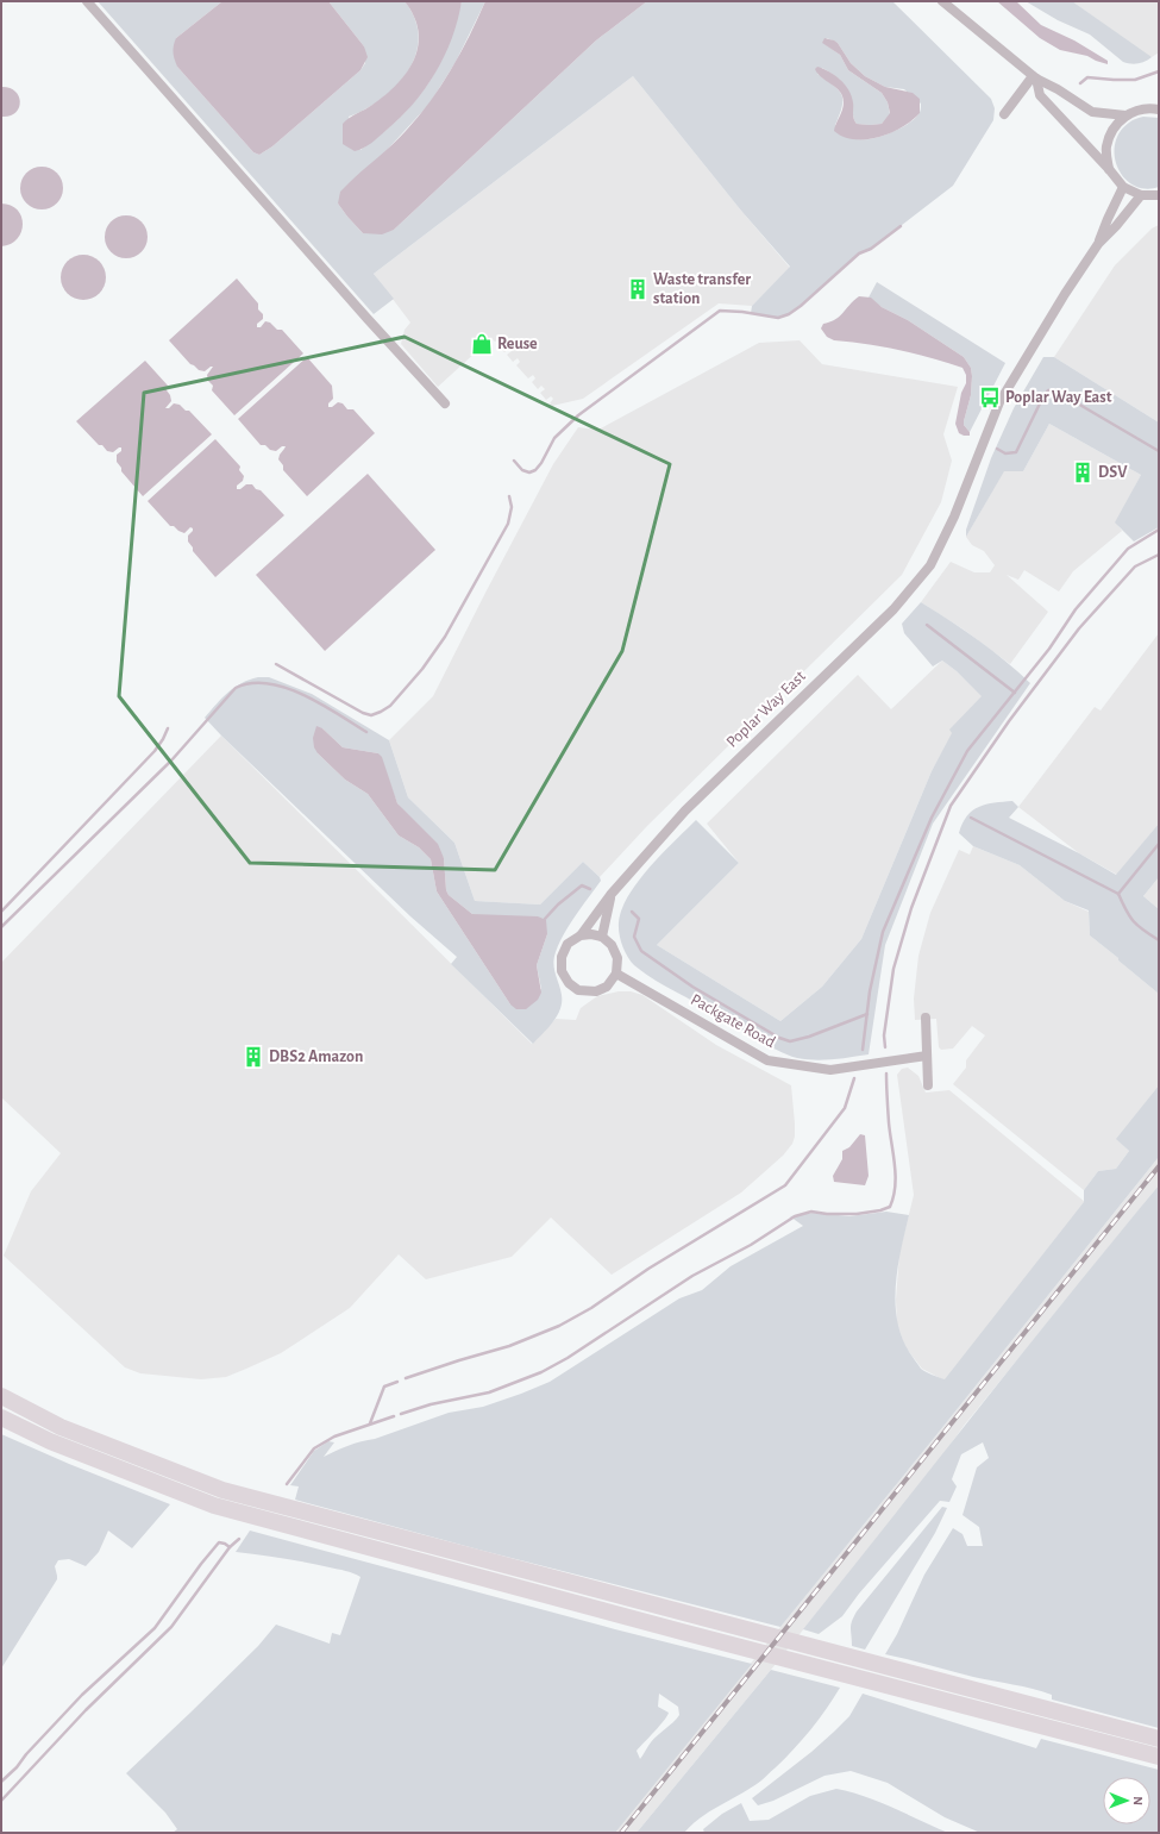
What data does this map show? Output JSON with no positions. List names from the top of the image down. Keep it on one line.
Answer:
{"streets":{"street":["Poplar Way East","Packgate Road"]},"crossings":[["Poplar Way East","Packgate Road"]],"places":{"building":["Waste transfer station","DSV","DBS2 Amazon"],"shop":["Reuse"],"bus stop":["Poplar Way East"]},"north":"right"}
